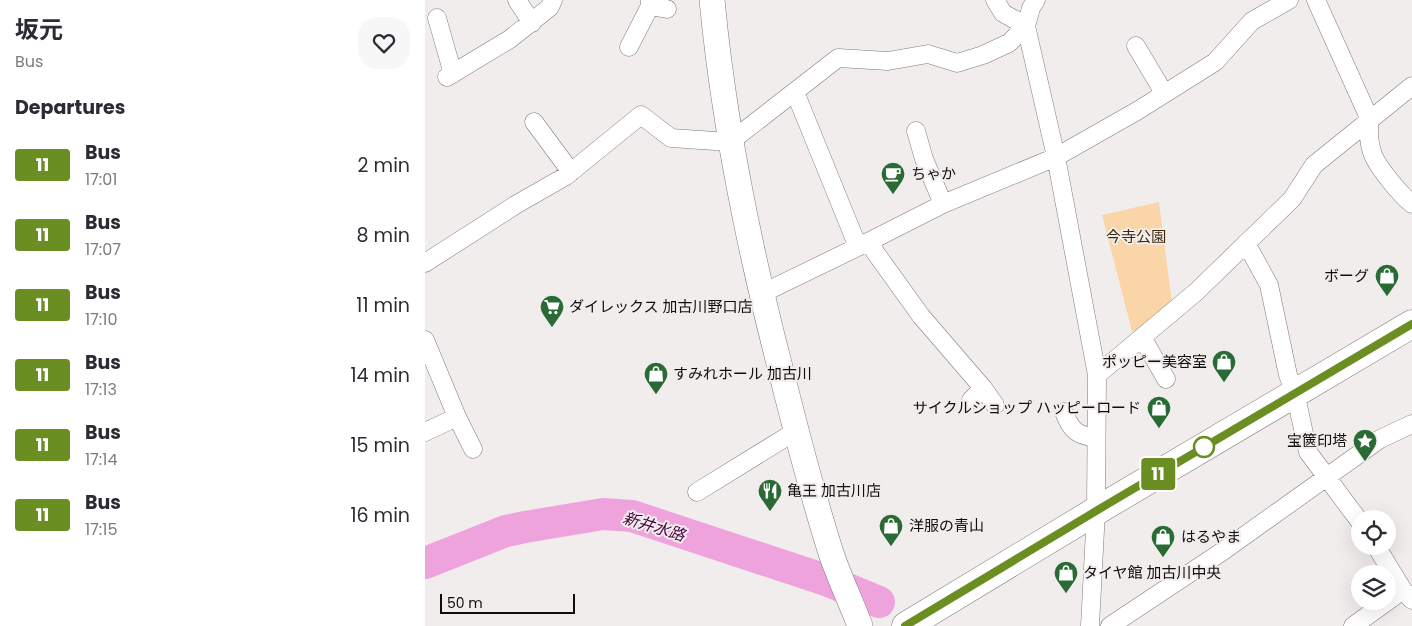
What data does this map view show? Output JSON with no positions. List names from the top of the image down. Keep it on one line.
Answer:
{"water":["新井水路"],"parks":["今寺公園"],"places":{"cafe":["ちゃか"],"shop":["ボーグ","ポッピー美容室","すみれホール 加古川","サイクルショップ ハッピーロード","洋服の青山","はるやま","タイヤ館 加古川中央"],"supermarket":["ダイレックス 加古川野口店"],"place":["宝篋印塔"],"restaurant":["亀王 加古川店"]},"lines":["bus line 11"],"scale_bar":"50 m","page":{"heading":[["坂元","Bus"],"Departures"],"on_map":"11","list":[{"mark":"11","name":"Bus","note":"17:01","value":"2 min"},{"mark":"11","name":"Bus","note":"17:07","value":"8 min"},{"mark":"11","name":"Bus","note":"17:10","value":"11 min"},{"mark":"11","name":"Bus","note":"17:13","value":"14 min"},{"mark":"11","name":"Bus","note":"17:14","value":"15 min"},{"mark":"11","name":"Bus","note":"17:15","value":"16 min"}],"scale":"50 m"}}
